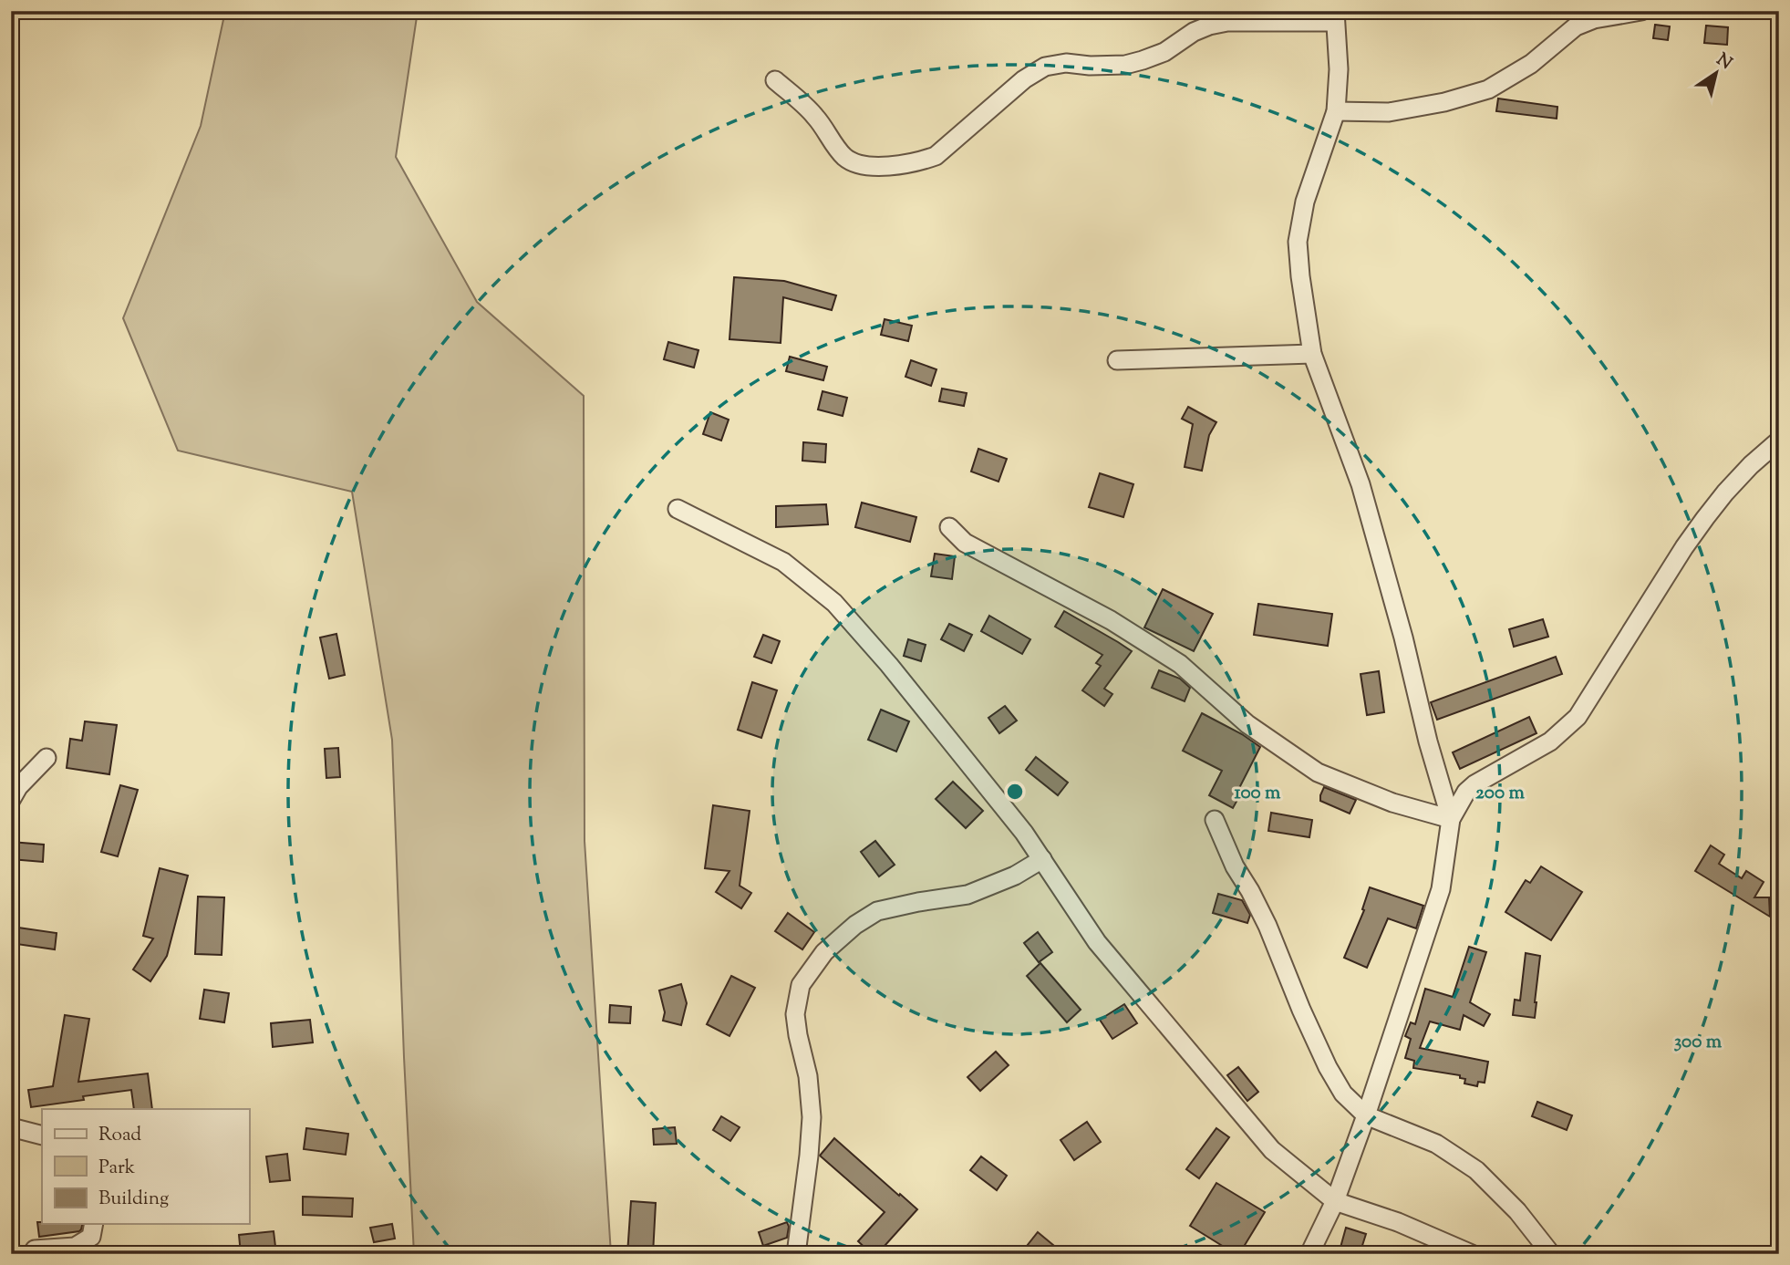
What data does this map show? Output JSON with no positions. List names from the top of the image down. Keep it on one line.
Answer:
{"legend":["Road","Park","Building"],"north":"top right","rings":["100 m","200 m","300 m"]}
